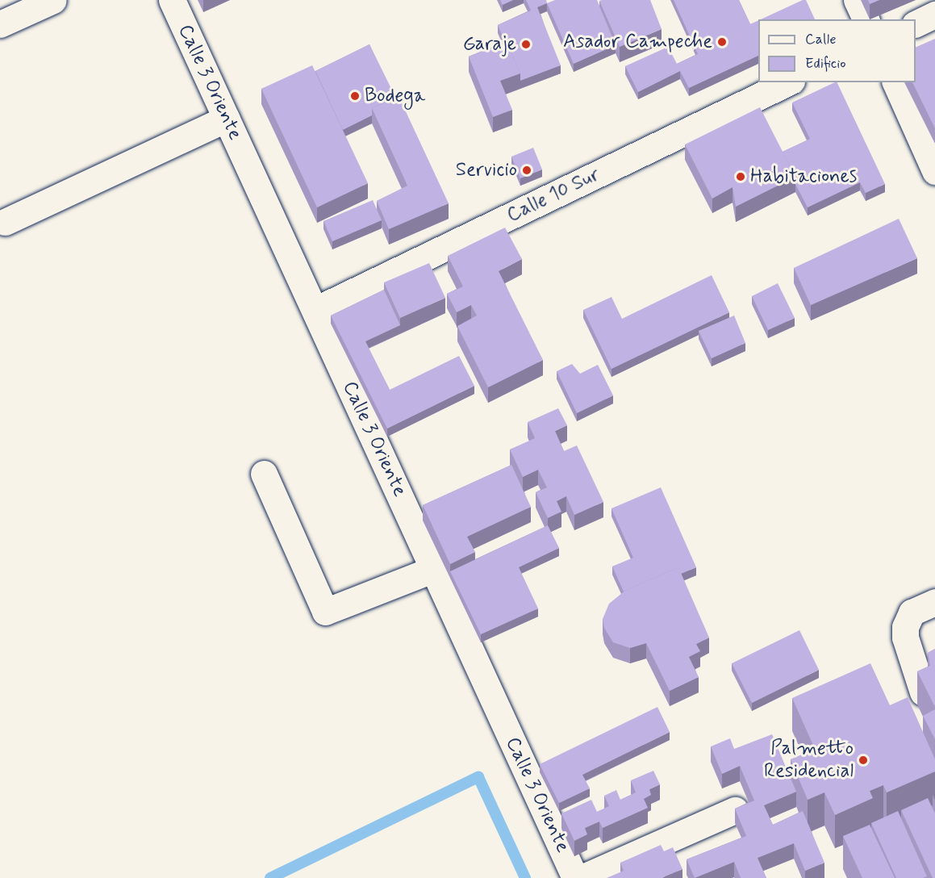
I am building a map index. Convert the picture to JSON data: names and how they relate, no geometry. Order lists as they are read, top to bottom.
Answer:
{
  "streets": {
    "street": ["Calle 3 Oriente", "Calle 10 Sur"]
  },
  "crossings": [
    ["Calle 3 Oriente", "Calle 10 Sur"]
  ],
  "places": [
    "Asador Campeche",
    "Garaje",
    "Bodega",
    "Servicio",
    "Habitaciones",
    "Palmetto Residencial"
  ],
  "legend": ["Calle", "Edificio"]
}
